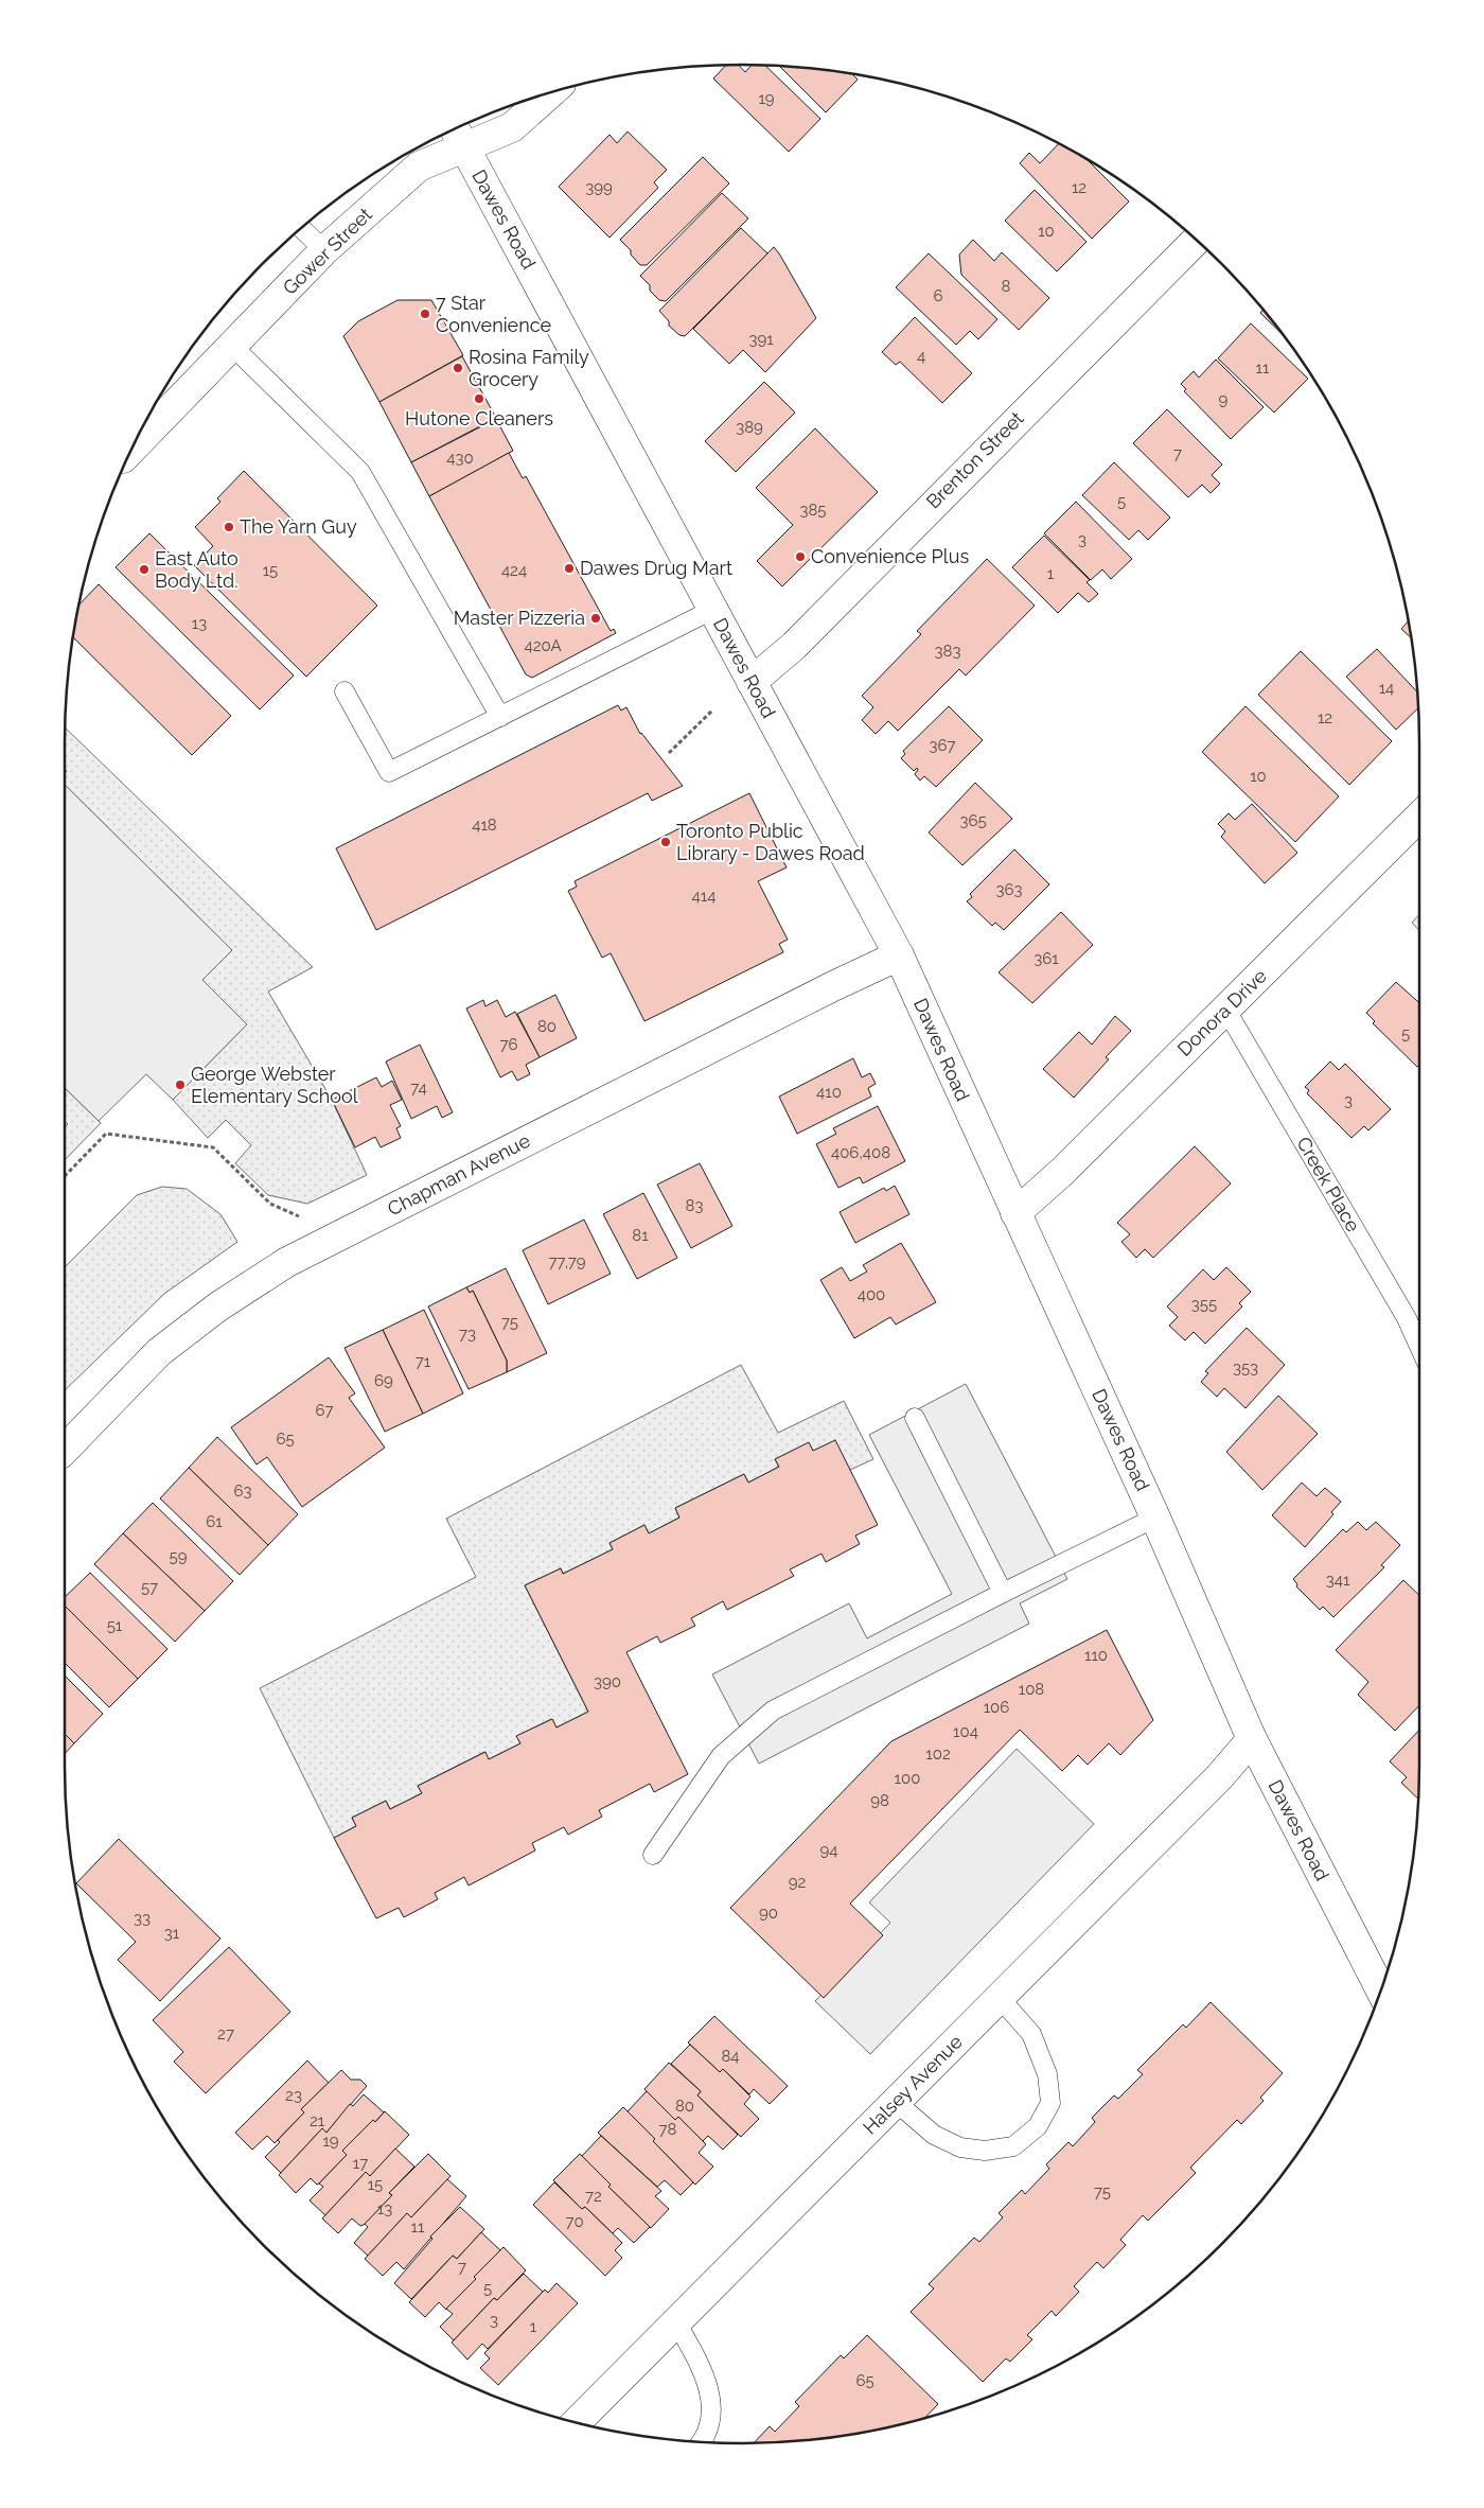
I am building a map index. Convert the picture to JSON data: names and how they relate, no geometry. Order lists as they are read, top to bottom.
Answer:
{
  "streets": {
    "street": [
      "Dawes Road",
      "Gower Street",
      "Brenton Street",
      "Donora Drive",
      "Chapman Avenue",
      "Halsey Avenue"
    ],
    "lane": ["Creek Place"]
  },
  "crossings": [
    ["Dawes Road", "Gower Street"],
    ["Dawes Road", "Brenton Street"],
    ["Dawes Road", "Donora Drive"],
    ["Dawes Road", "Chapman Avenue"],
    ["Dawes Road", "Halsey Avenue"],
    ["Donora Drive", "Creek Place"]
  ],
  "places": [
    "7 Star Convenience",
    "Rosina Family Grocery",
    "Hutone Cleaners",
    "The Yarn Guy",
    "Convenience Plus",
    "Dawes Drug Mart",
    "East Auto Body Ltd.",
    "Master Pizzeria",
    "Toronto Public Library - Dawes Road",
    "George Webster Elementary School"
  ],
  "house_numbers": [
    "19",
    "399",
    "12",
    "10",
    "8",
    "6",
    "391",
    "4",
    "11",
    "9",
    "389",
    "7",
    "430",
    "5",
    "385",
    "3",
    "15",
    "424",
    "1",
    "13",
    "420A",
    "383",
    "14",
    "12",
    "367",
    "10",
    "365",
    "418",
    "363",
    "414",
    "361",
    "80",
    "5",
    "76",
    "74",
    "410",
    "3",
    "406,408",
    "83",
    "81",
    "77,79",
    "400",
    "355",
    "75",
    "73",
    "71",
    "353",
    "69",
    "67",
    "65",
    "63",
    "61",
    "59",
    "341",
    "57",
    "51",
    "110",
    "390",
    "108",
    "106",
    "104",
    "102",
    "100",
    "98",
    "94",
    "92",
    "90",
    "33",
    "31",
    "27",
    "84",
    "23",
    "80",
    "21",
    "78",
    "19",
    "17",
    "15",
    "75",
    "72",
    "13",
    "70",
    "11",
    "7",
    "5",
    "3",
    "1",
    "65"
  ]
}
